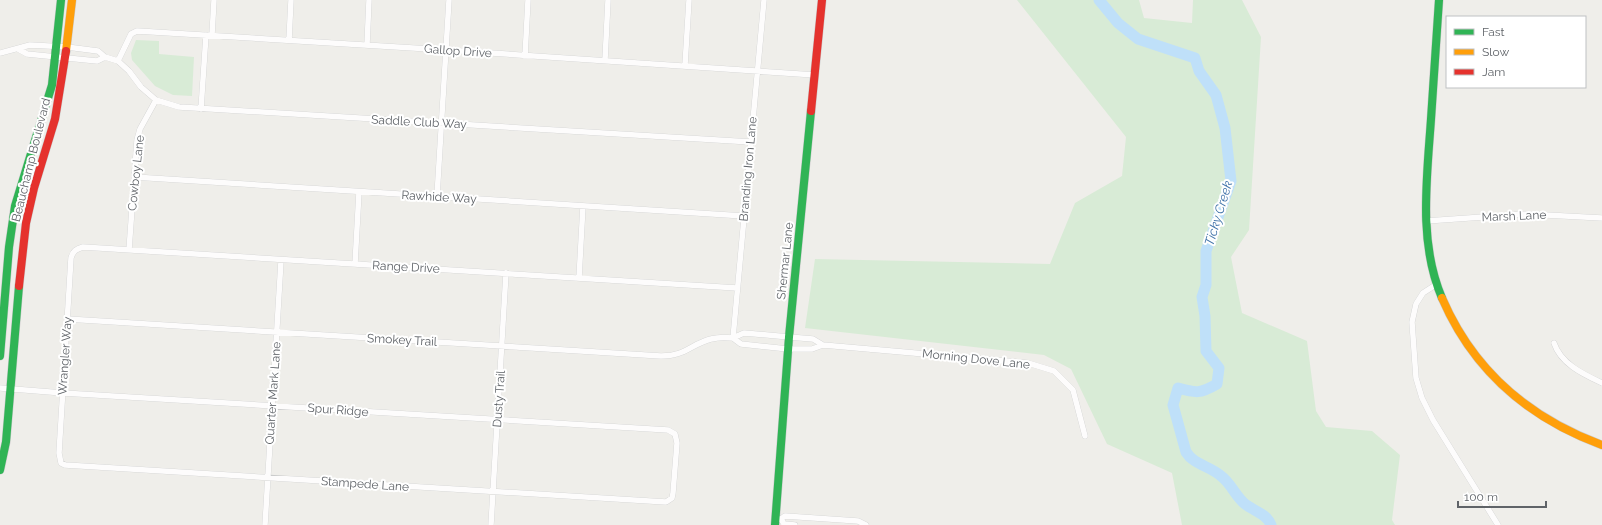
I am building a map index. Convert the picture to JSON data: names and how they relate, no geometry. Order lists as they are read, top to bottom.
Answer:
{
  "streets": {
    "street": [
      "Gallop Drive",
      "Saddle Club Way",
      "Beauchamp Boulevard",
      "Branding Iron Lane",
      "Cowboy Lane",
      "Rawhide Way",
      "Marsh Lane",
      "Shermar Lane",
      "Range Drive",
      "Smokey Trail",
      "Wrangler Way",
      "Morning Dove Lane",
      "Quarter Mark Lane",
      "Dusty Trail",
      "Spur Ridge",
      "Stampede Lane"
    ]
  },
  "crossings": [
    ["Gallop Drive", "Saddle Club Way"],
    ["Gallop Drive", "Branding Iron Lane"],
    ["Gallop Drive", "Shermar Lane"],
    ["Saddle Club Way", "Branding Iron Lane"],
    ["Saddle Club Way", "Cowboy Lane"],
    ["Beauchamp Boulevard", "Spur Ridge"],
    ["Branding Iron Lane", "Rawhide Way"],
    ["Branding Iron Lane", "Range Drive"],
    ["Branding Iron Lane", "Smokey Trail"],
    ["Cowboy Lane", "Rawhide Way"],
    ["Cowboy Lane", "Range Drive"],
    ["Shermar Lane", "Smokey Trail"],
    ["Shermar Lane", "Morning Dove Lane"],
    ["Range Drive", "Wrangler Way"],
    ["Range Drive", "Quarter Mark Lane"],
    ["Range Drive", "Dusty Trail"],
    ["Smokey Trail", "Wrangler Way"],
    ["Smokey Trail", "Morning Dove Lane"],
    ["Smokey Trail", "Quarter Mark Lane"],
    ["Smokey Trail", "Dusty Trail"],
    ["Wrangler Way", "Spur Ridge"],
    ["Wrangler Way", "Stampede Lane"],
    ["Quarter Mark Lane", "Spur Ridge"],
    ["Quarter Mark Lane", "Stampede Lane"],
    ["Dusty Trail", "Spur Ridge"],
    ["Dusty Trail", "Stampede Lane"],
    ["Spur Ridge", "Stampede Lane"]
  ],
  "water": ["Ticky Creek"],
  "legend": ["Fast", "Slow", "Jam"],
  "scale_bar": "100 m"
}
